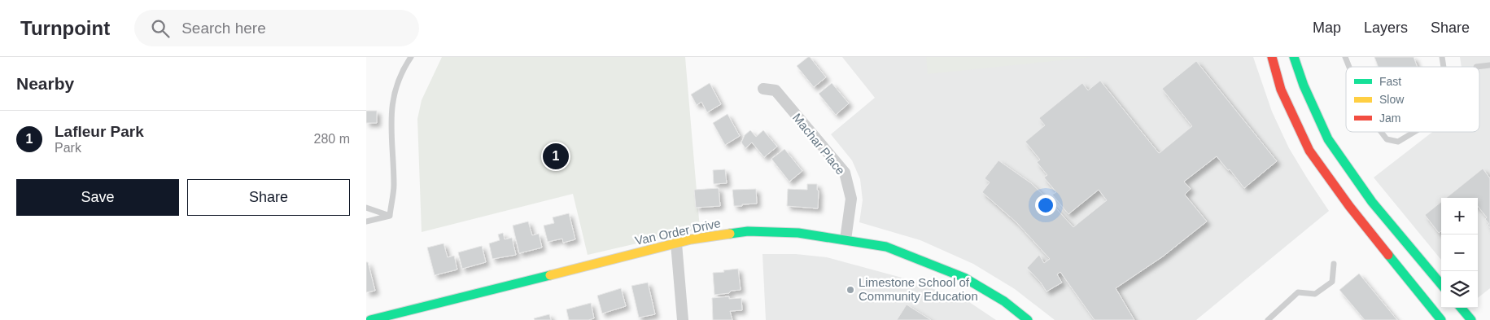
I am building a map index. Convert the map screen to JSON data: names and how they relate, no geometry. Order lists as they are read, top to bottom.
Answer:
{
  "streets": {
    "street": ["Machar Place", "Van Order Drive"]
  },
  "crossings": [
    ["Machar Place", "Van Order Drive"]
  ],
  "places": ["Limestone School of Community Education"],
  "legend": ["Fast", "Slow", "Jam"],
  "page": {
    "header": "Turnpoint",
    "search": "Search here",
    "nav": ["Map", "Layers", "Share"],
    "heading": "Nearby",
    "list": [
      {
        "mark": "1",
        "name": "Lafleur Park",
        "note": "Park",
        "value": "280 m"
      }
    ],
    "pins": "1",
    "buttons": ["Save", "Share"],
    "map_buttons": ["+", "−"]
  }
}
